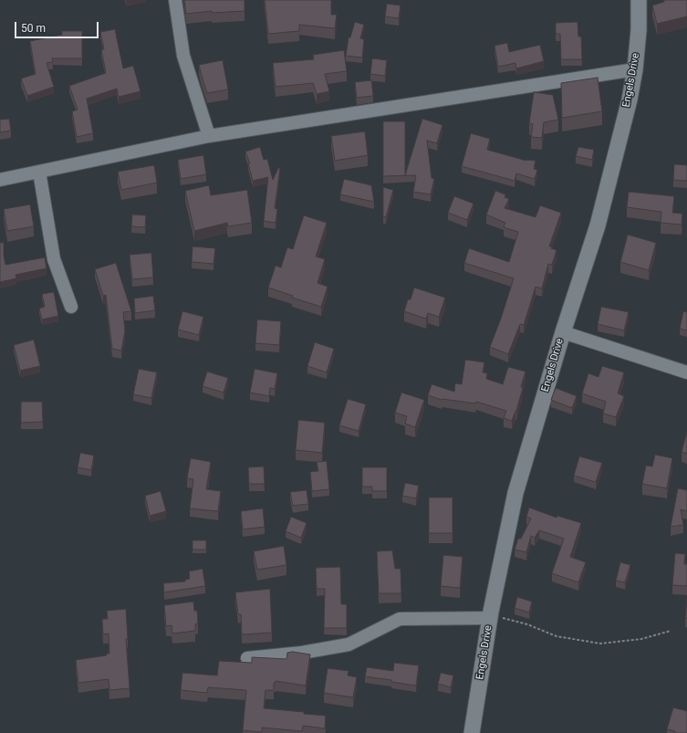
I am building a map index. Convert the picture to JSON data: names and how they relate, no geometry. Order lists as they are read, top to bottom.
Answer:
{
  "streets": {
    "street": ["Engels Drive"]
  },
  "scale_bar": "50 m"
}
